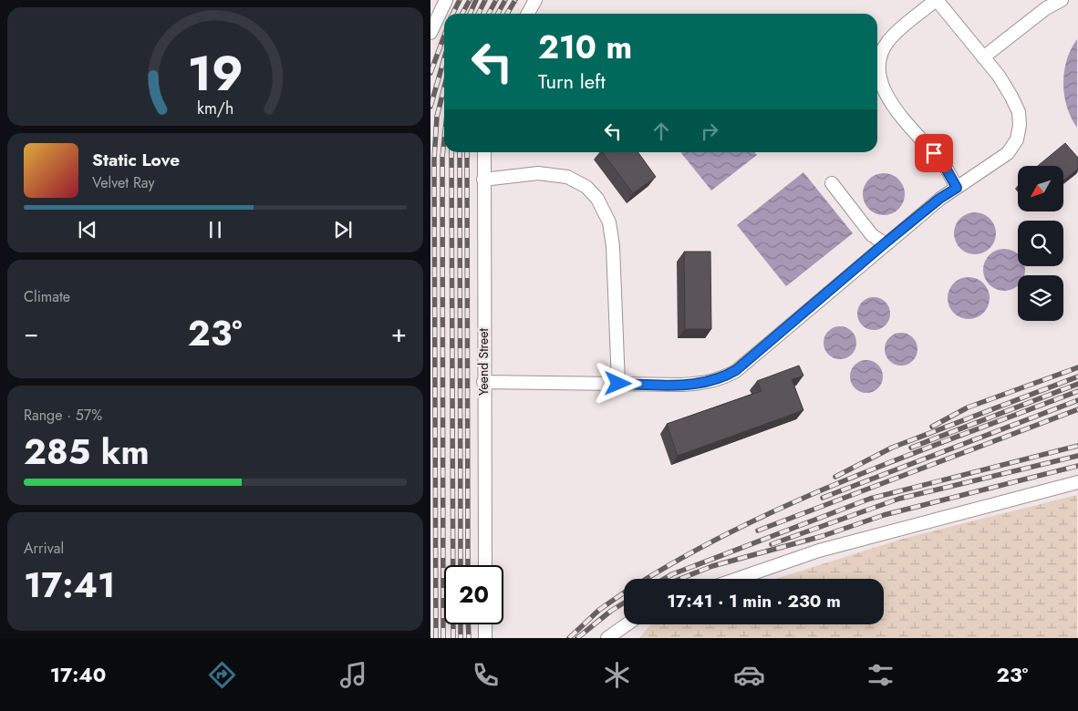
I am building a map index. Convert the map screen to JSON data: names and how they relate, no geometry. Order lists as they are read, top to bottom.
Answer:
{
  "streets": {
    "street": ["Yeend Street"]
  },
  "north": "bottom left",
  "page": {
    "turn": ["210 m", "Turn left"],
    "song": ["Static Love", "Velvet Ray"],
    "tile": [
      "Climate",
      ["Range · 57%", "285 km"],
      ["Arrival", "17:41"]
    ],
    "heat": ["−", "23°", "+"],
    "limit": "20",
    "trip": "17:41 · 1 min · 230 m",
    "tabs": ["17:40", "23°"],
    "gauge": ["19", "km/h"]
  }
}
